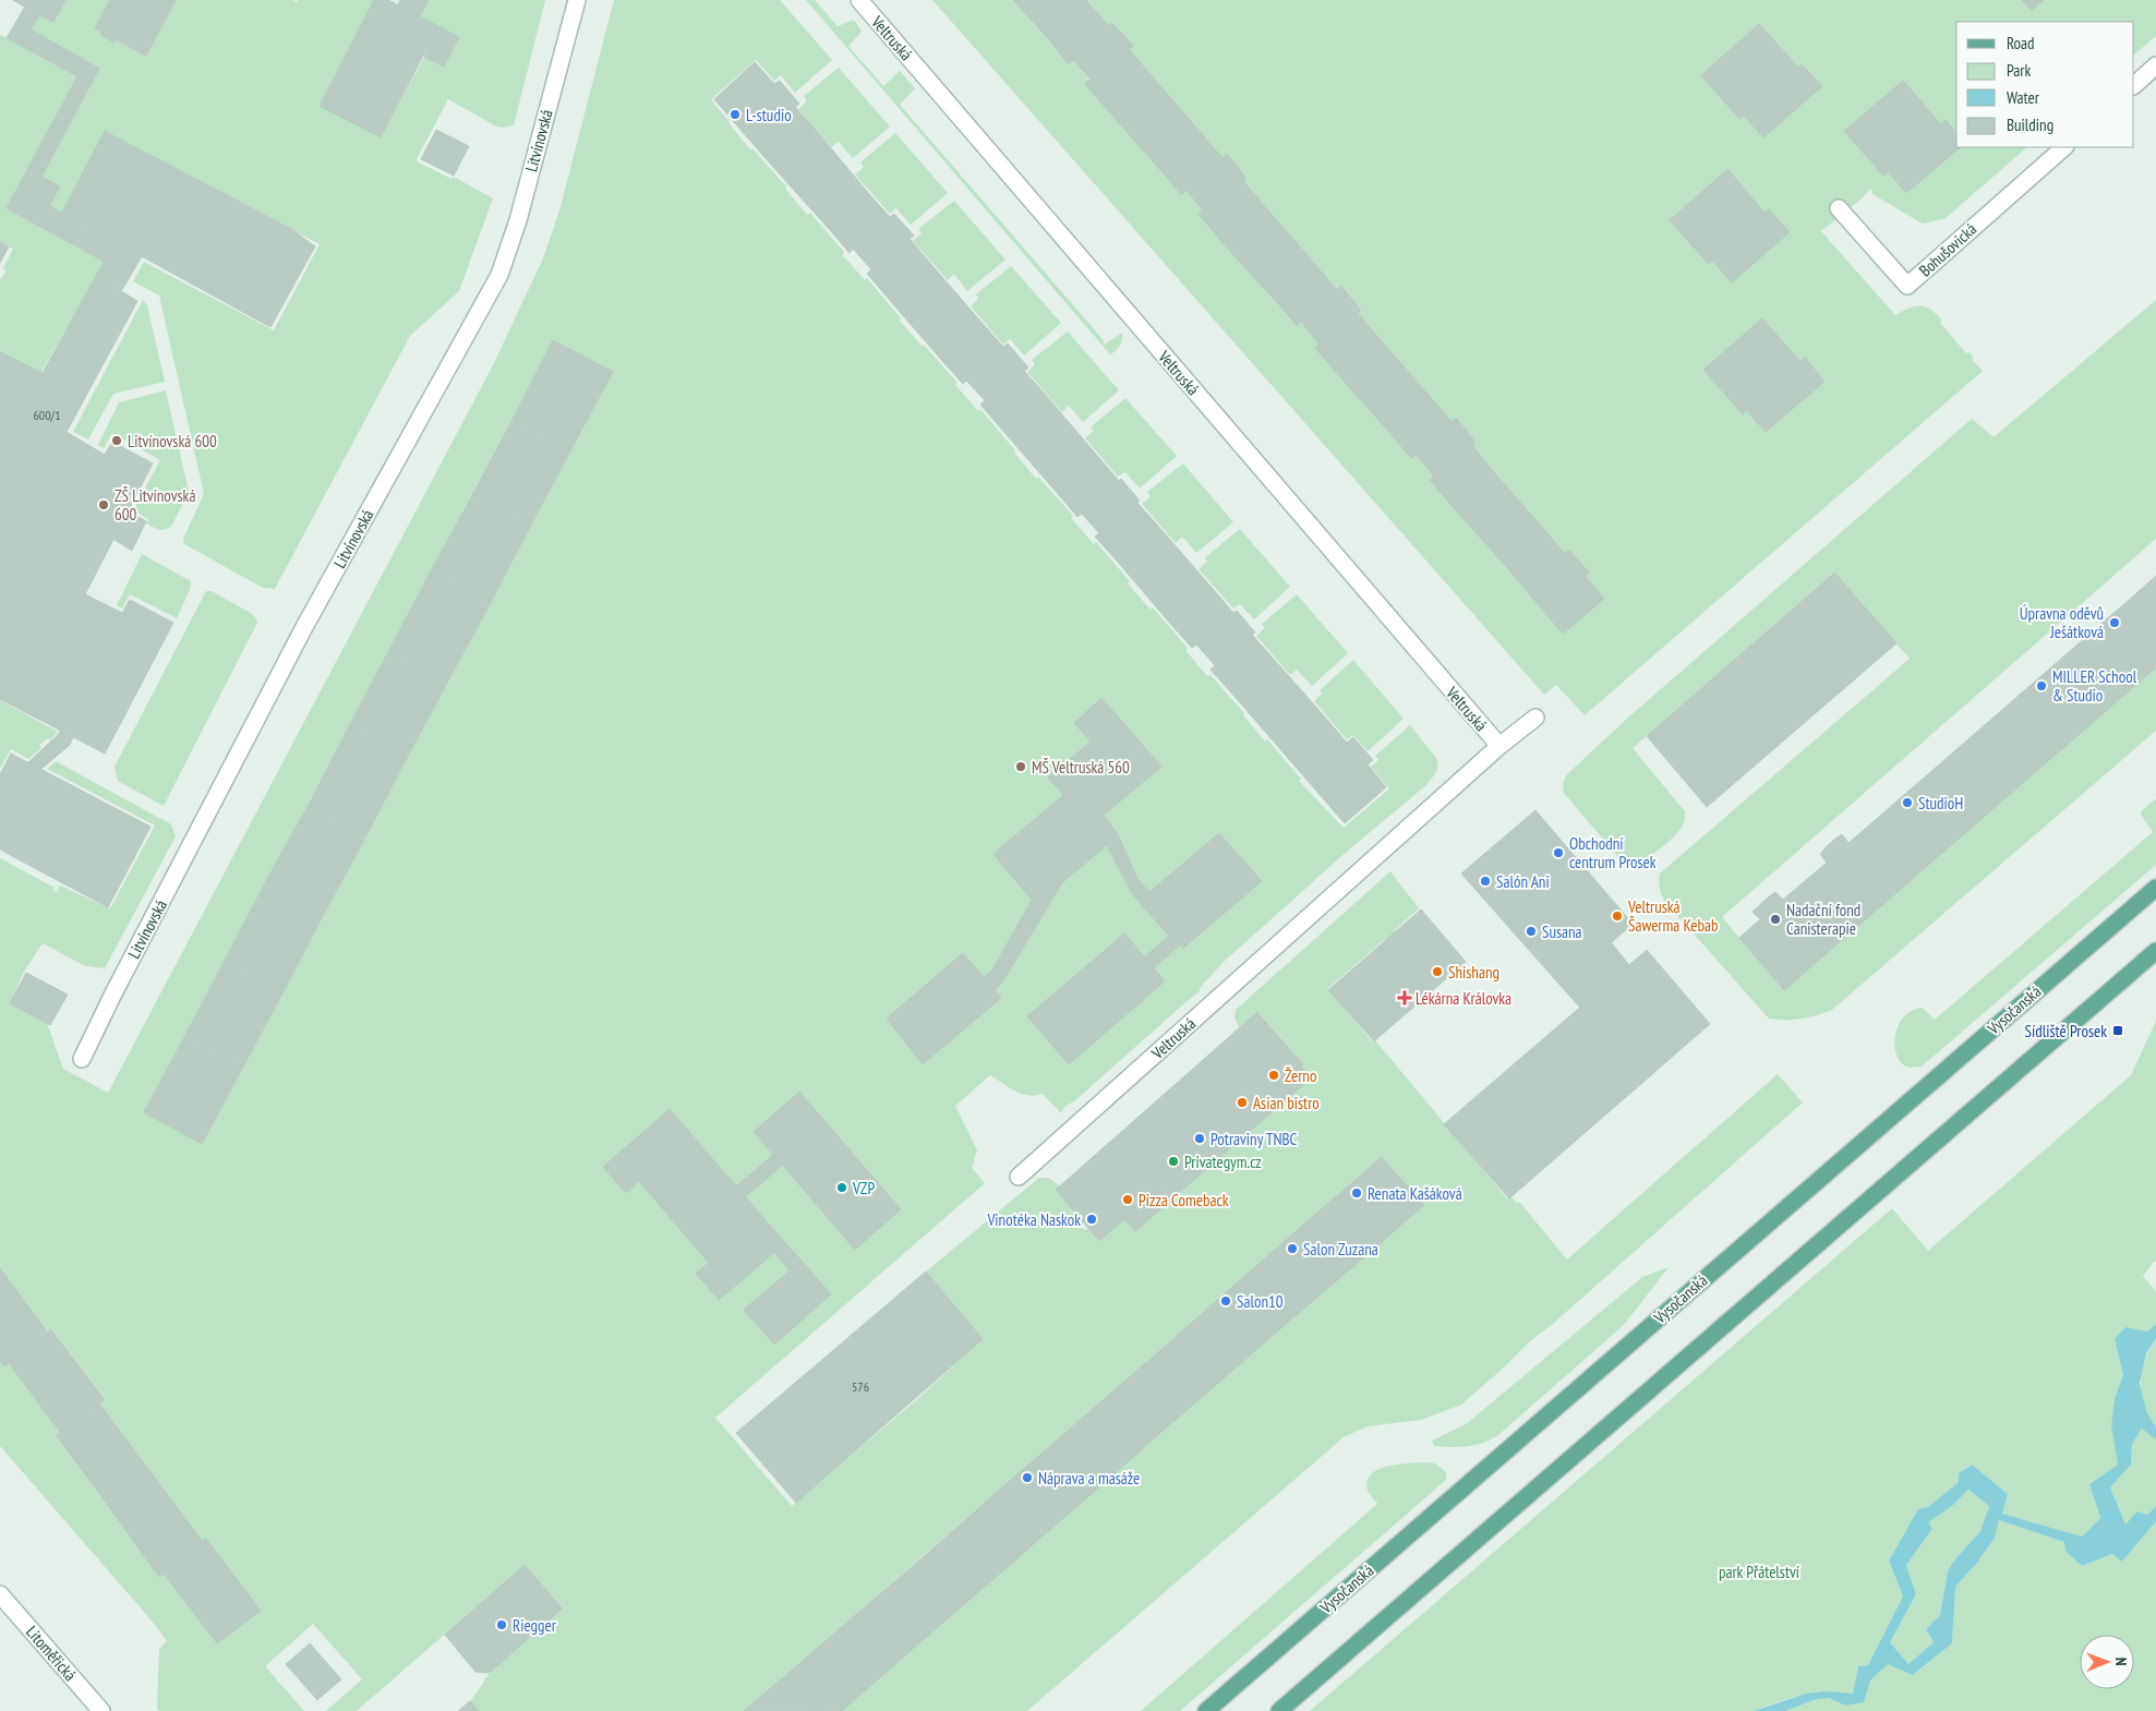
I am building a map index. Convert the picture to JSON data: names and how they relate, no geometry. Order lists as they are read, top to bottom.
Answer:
{
  "streets": {
    "main road": ["Vysočanská"],
    "street": [
      "Veltruská",
      "Litvínovská",
      "Bohušovická",
      "Litoměřická"
    ]
  },
  "parks": ["park Přátelství"],
  "places": {
    "other": [
      "L-studio",
      "Litvínovská 600",
      "ZŠ Litvínovská 600",
      "Úpravna oděvů Ješátková",
      "MILLER School & Studio",
      "MŠ Veltruská 560",
      "StudioH",
      "Obchodní centrum Prosek",
      "Salón Ani",
      "Veltruská Šawerma Kebab",
      "Nadační fond Canisterapie",
      "Susana",
      "Shishang",
      "Žerno",
      "Asian bistro",
      "Potraviny TNBC",
      "Privategym.cz",
      "VZP",
      "Renata Kašáková",
      "Pizza Comeback",
      "Vinotéka Naskok",
      "Salon Zuzana",
      "Salon10",
      "Náprava a masáže",
      "Riegger"
    ],
    "health": ["Lékárna Královka"],
    "transit": ["Sídliště Prosek"]
  },
  "house_numbers": ["600/1", "576"],
  "legend": [
    "Road",
    "Park",
    "Water",
    "Building"
  ],
  "north": "right"
}
